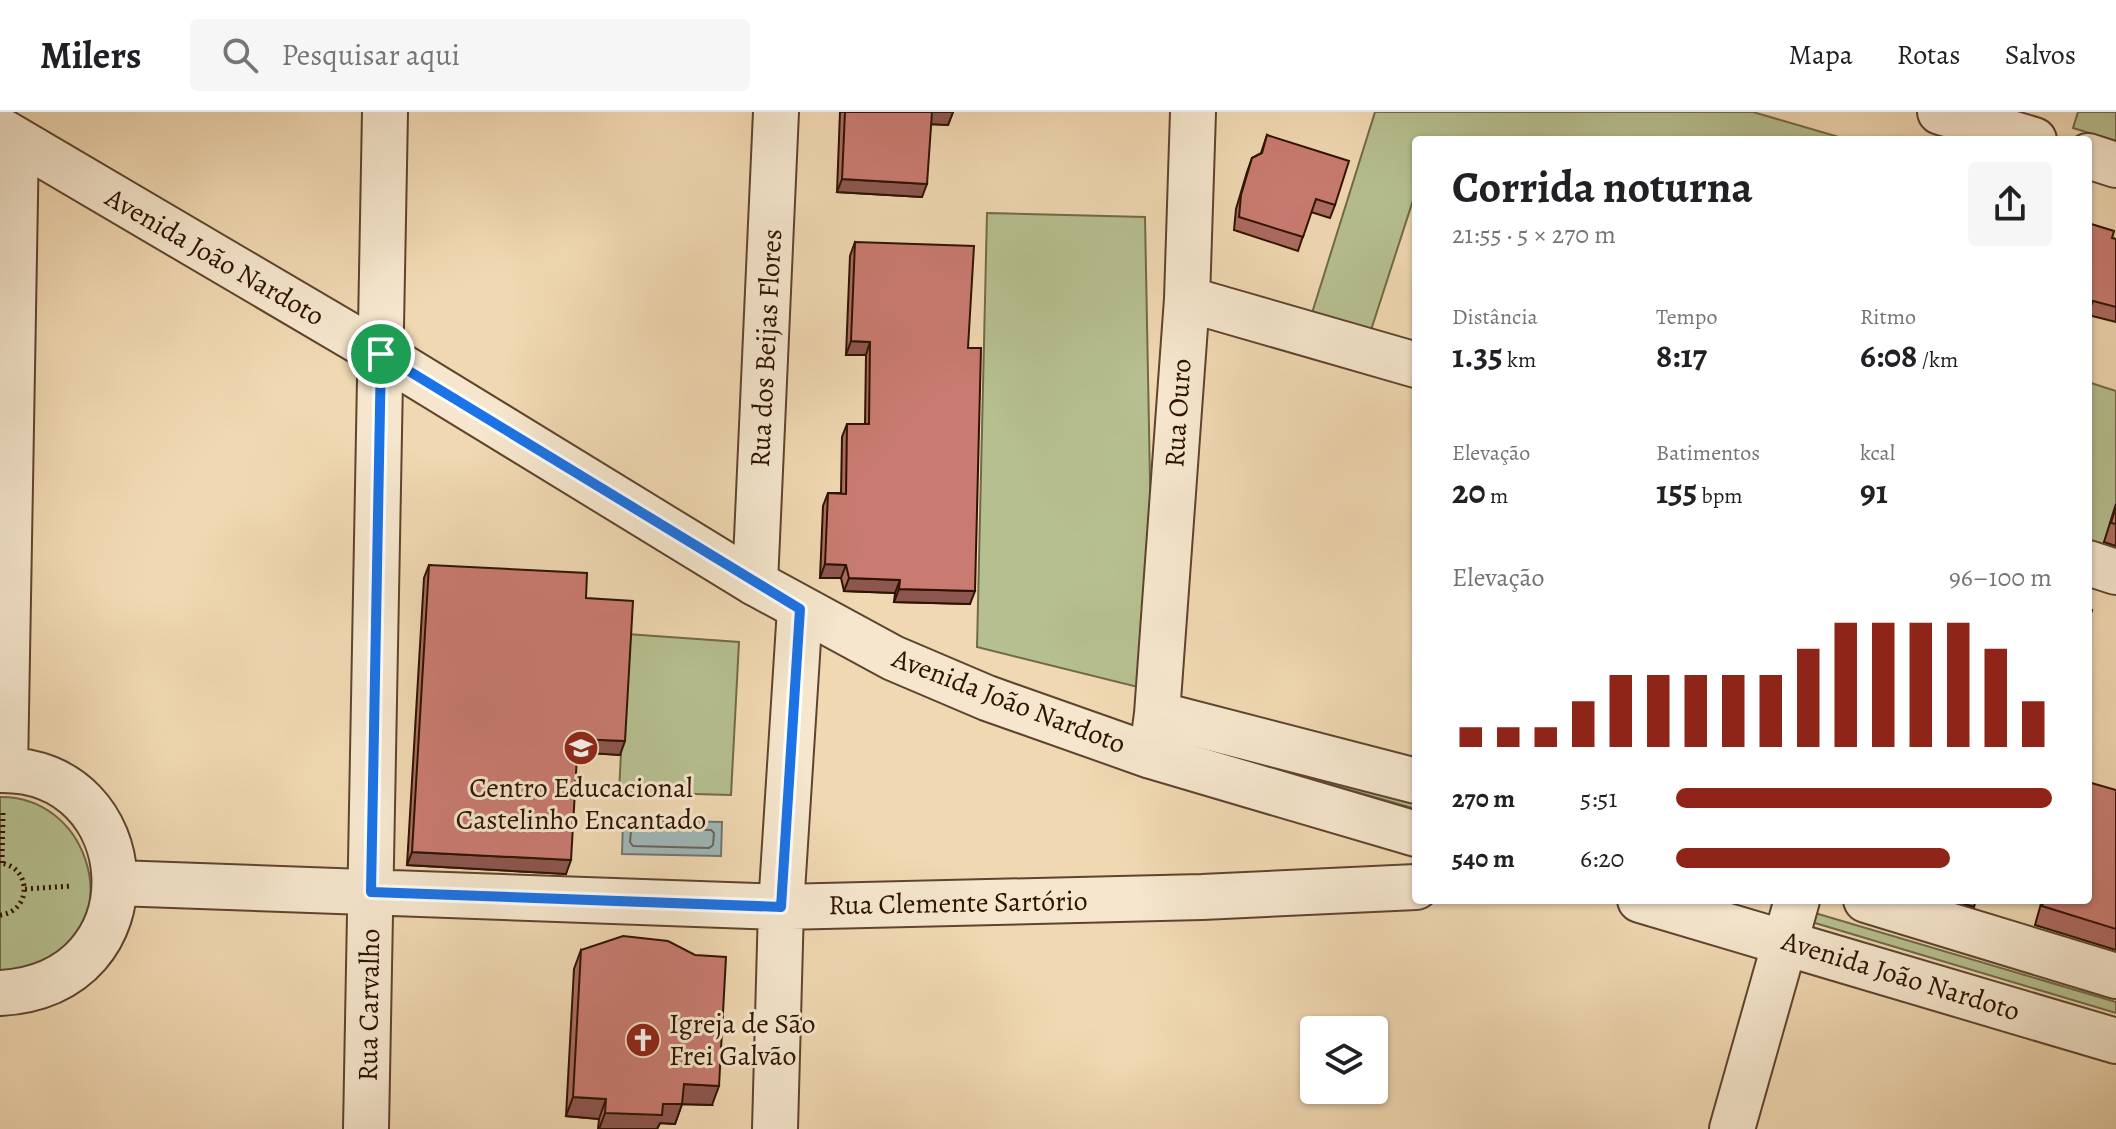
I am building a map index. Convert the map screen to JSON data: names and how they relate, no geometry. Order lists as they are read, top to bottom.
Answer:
{
  "streets": {
    "street": [
      "Avenida João Nardoto",
      "Rua dos Beijas Flores",
      "Rua Ouro",
      "Rua Clemente Sartório",
      "Rua Carvalho"
    ]
  },
  "crossings": [
    ["Avenida João Nardoto", "Rua dos Beijas Flores"],
    ["Avenida João Nardoto", "Rua Ouro"],
    ["Avenida João Nardoto", "Rua Carvalho"],
    ["Rua Clemente Sartório", "Rua Carvalho"]
  ],
  "places": {
    "school or university": ["Centro Educacional Castelinho Encantado"],
    "church": ["Igreja de São Frei Galvão"]
  },
  "page": {
    "header": "Milers",
    "search": "Pesquisar aqui",
    "nav": ["Mapa", "Rotas", "Salvos"],
    "heading": ["Corrida noturna", "21:55 · 5 × 270 m"],
    "stats": [
      ["Distância", "1.35 km"],
      ["Tempo", "8:17"],
      ["Ritmo", "6:08 /km"],
      ["Elevação", "20 m"],
      ["Batimentos", "155 bpm"],
      ["kcal", "91"]
    ],
    "chart": ["Elevação", "96–100 m"],
    "list": [
      {
        "name": "270 m",
        "note": "5:51"
      },
      {
        "name": "540 m",
        "note": "6:20"
      }
    ]
  }
}
